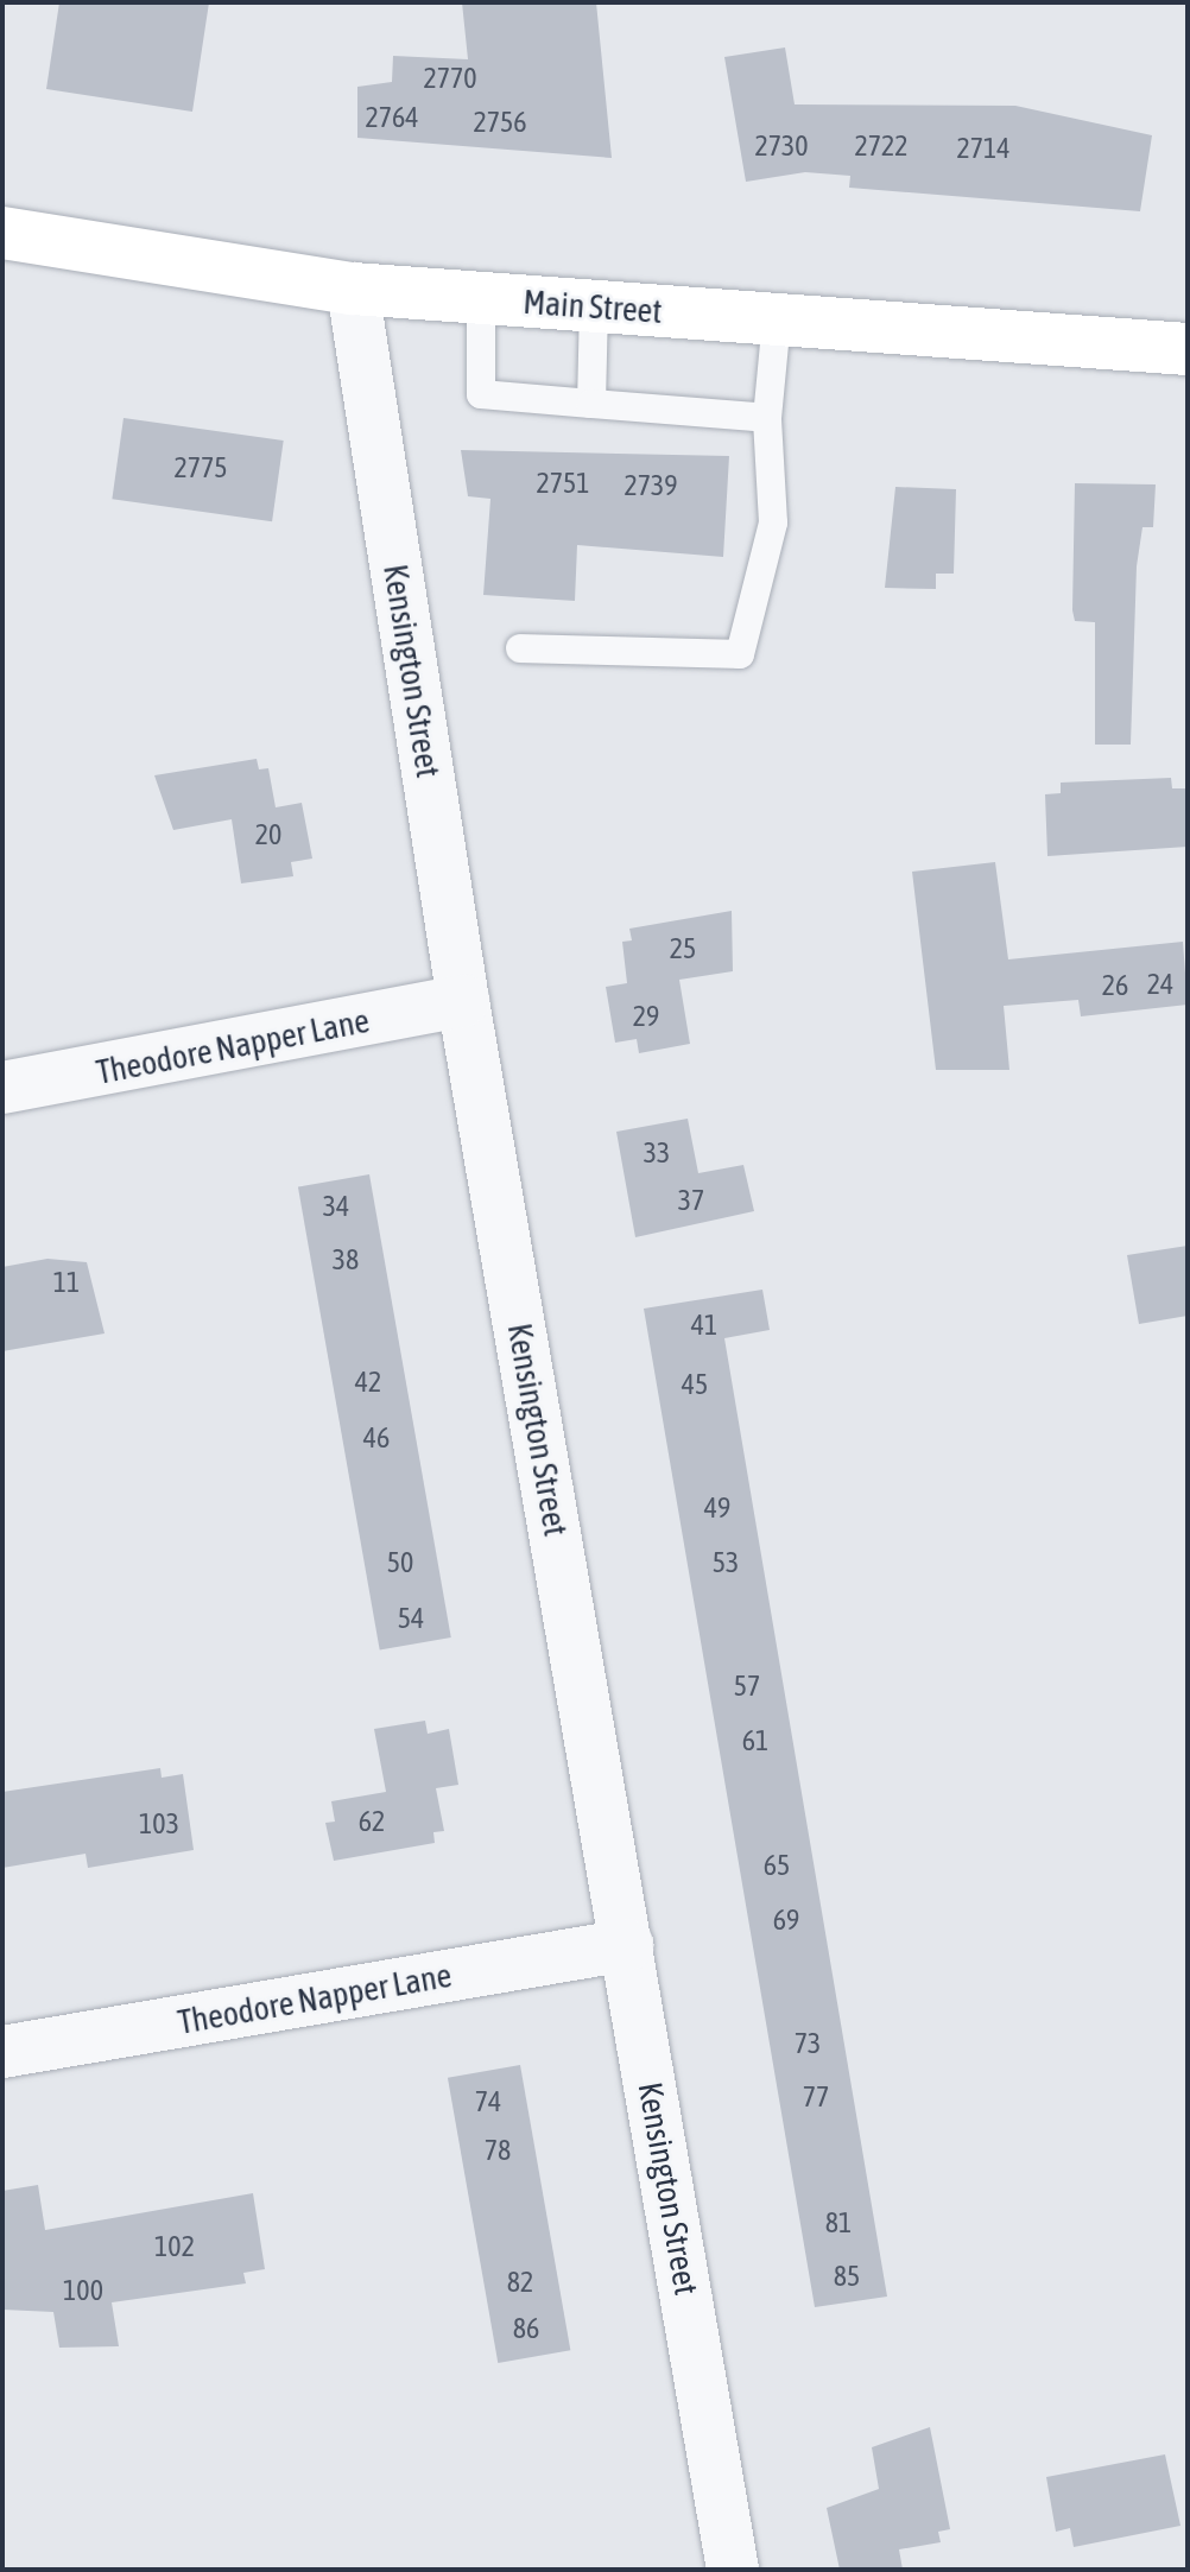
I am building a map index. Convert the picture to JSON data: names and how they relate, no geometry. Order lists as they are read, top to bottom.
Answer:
{
  "streets": {
    "main road": ["Main Street"],
    "street": ["Kensington Street", "Theodore Napper Lane"]
  },
  "crossings": [
    ["Main Street", "Kensington Street"],
    ["Kensington Street", "Theodore Napper Lane"]
  ],
  "house_numbers": [
    "2770",
    "2764",
    "2756",
    "2730",
    "2722",
    "2714",
    "2775",
    "2751",
    "2739",
    "20",
    "25",
    "24",
    "26",
    "29",
    "33",
    "37",
    "34",
    "38",
    "11",
    "41",
    "42",
    "45",
    "46",
    "49",
    "50",
    "53",
    "54",
    "57",
    "61",
    "62",
    "103",
    "65",
    "69",
    "73",
    "77",
    "74",
    "78",
    "81",
    "102",
    "85",
    "82",
    "100",
    "86"
  ]
}
